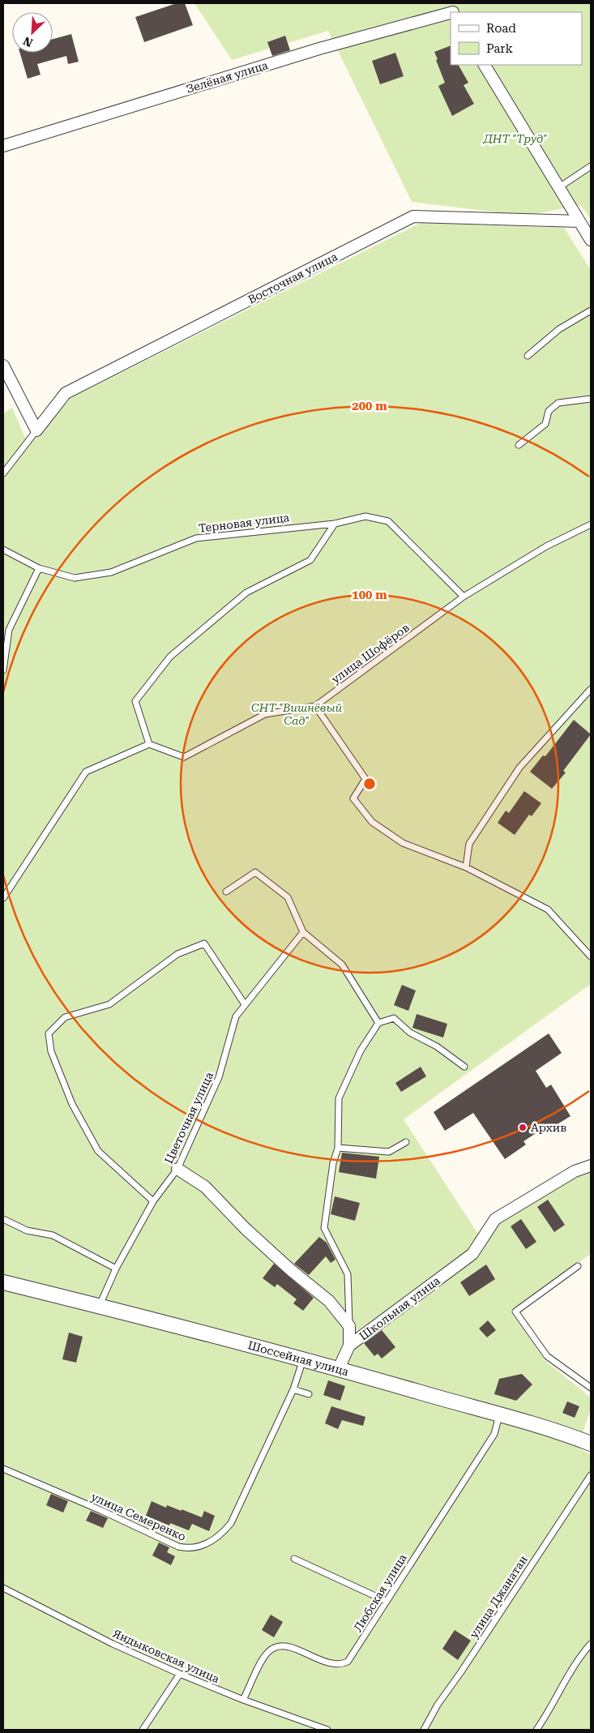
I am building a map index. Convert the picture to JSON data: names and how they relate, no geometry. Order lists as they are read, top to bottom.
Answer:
{
  "streets": {
    "street": [
      "Зелёная улица",
      "Восточная улица",
      "Школьная улица",
      "Шоссейная улица"
    ],
    "lane": [
      "Терновая улица",
      "улица Шофёров",
      "Цветочная улица",
      "улица Семеренко",
      "Любская улица",
      "улица Джанатан",
      "Яндыковская улица"
    ]
  },
  "crossings": [
    ["Терновая улица", "улица Шофёров"],
    ["Цветочная улица", "Школьная улица"],
    ["Цветочная улица", "Шоссейная улица"],
    ["Шоссейная улица", "улица Семеренко"],
    ["Шоссейная улица", "Любская улица"],
    ["Любская улица", "Яндыковская улица"]
  ],
  "parks": ["ДНТ \"Труд\"", "СНТ \"Вишнёвый Сад\""],
  "places": ["Архив"],
  "legend": ["Road", "Park"],
  "north": "bottom left",
  "rings": ["200 m", "100 m"]
}
